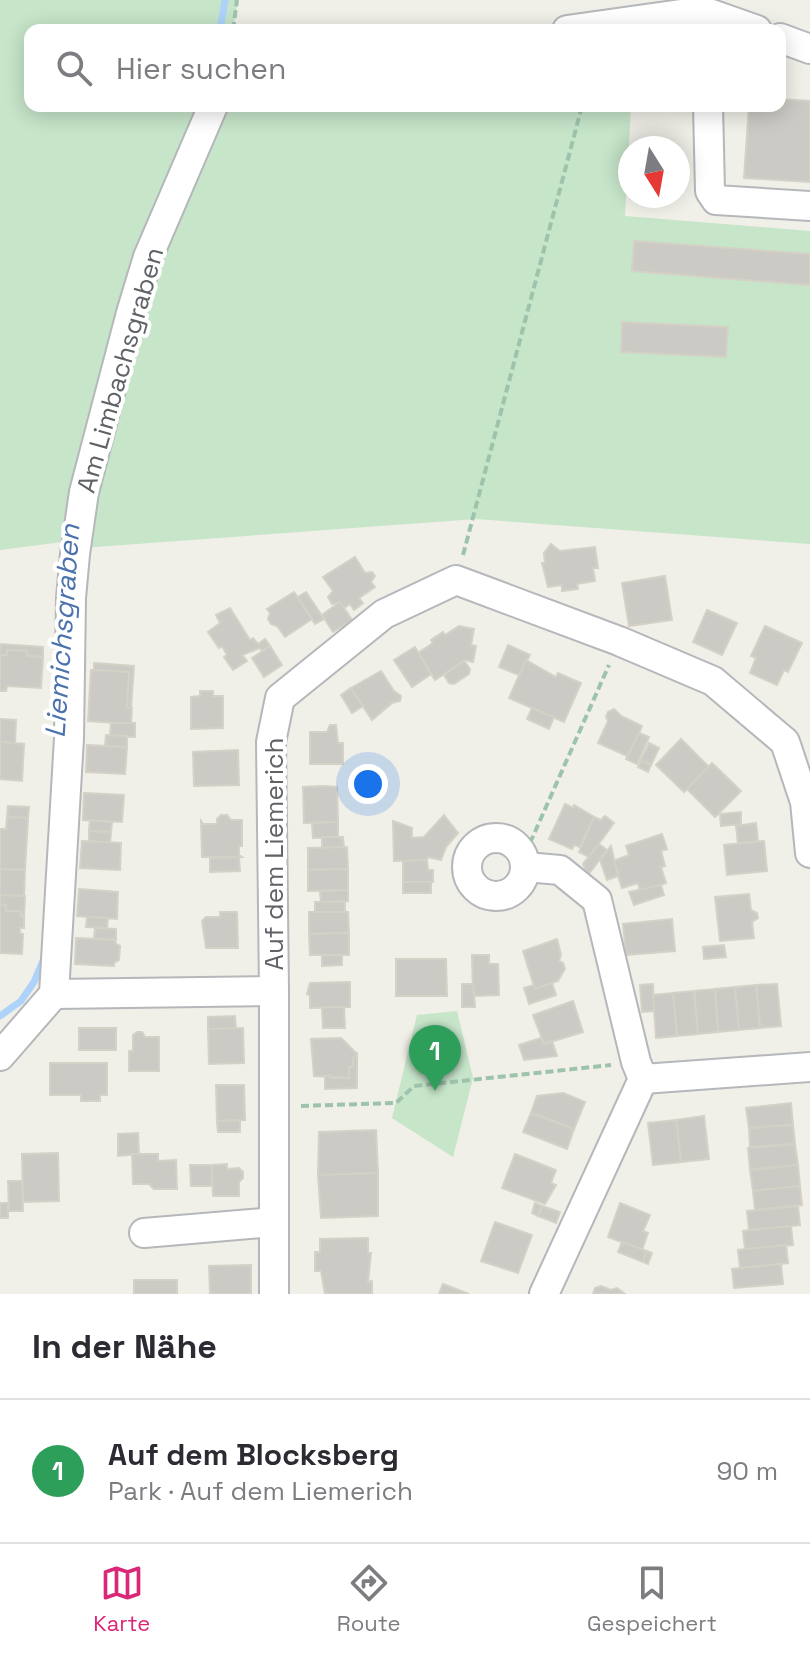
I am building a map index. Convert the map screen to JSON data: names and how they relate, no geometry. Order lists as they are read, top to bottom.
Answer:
{
  "streets": {
    "street": ["Am Limbachsgraben", "Auf dem Liemerich"]
  },
  "crossings": [
    ["Am Limbachsgraben", "Auf dem Liemerich"]
  ],
  "water": ["Liemichsgraben"],
  "north": "bottom",
  "page": {
    "search": "Hier suchen",
    "pins": "1",
    "heading": "In der Nähe",
    "list": [
      {
        "mark": "1",
        "name": "Auf dem Blocksberg",
        "note": "Park · Auf dem Liemerich",
        "value": "90 m"
      }
    ],
    "nav": ["Karte", "Route", "Gespeichert"]
  }
}
